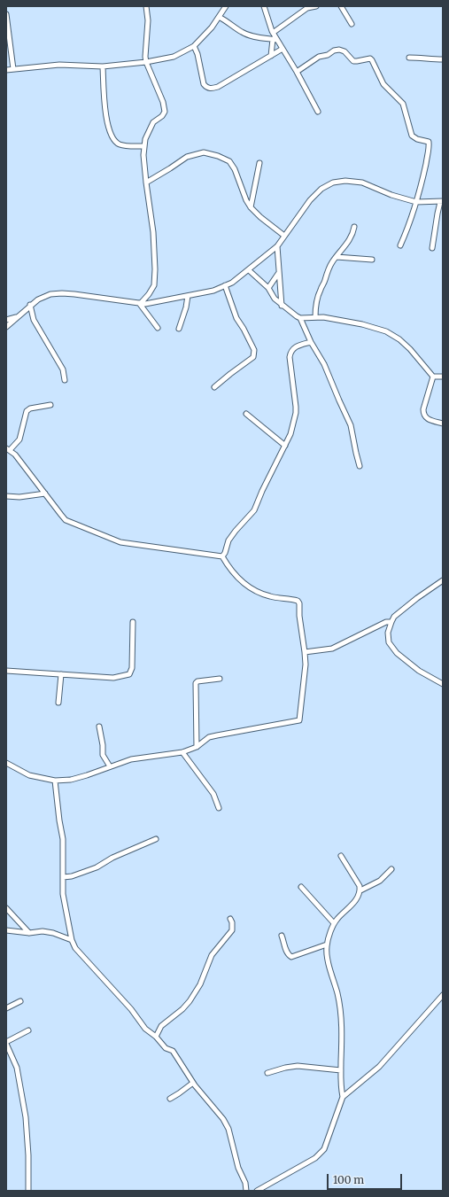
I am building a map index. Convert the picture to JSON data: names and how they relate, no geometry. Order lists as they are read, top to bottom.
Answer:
{
  "scale_bar": "100 m"
}
